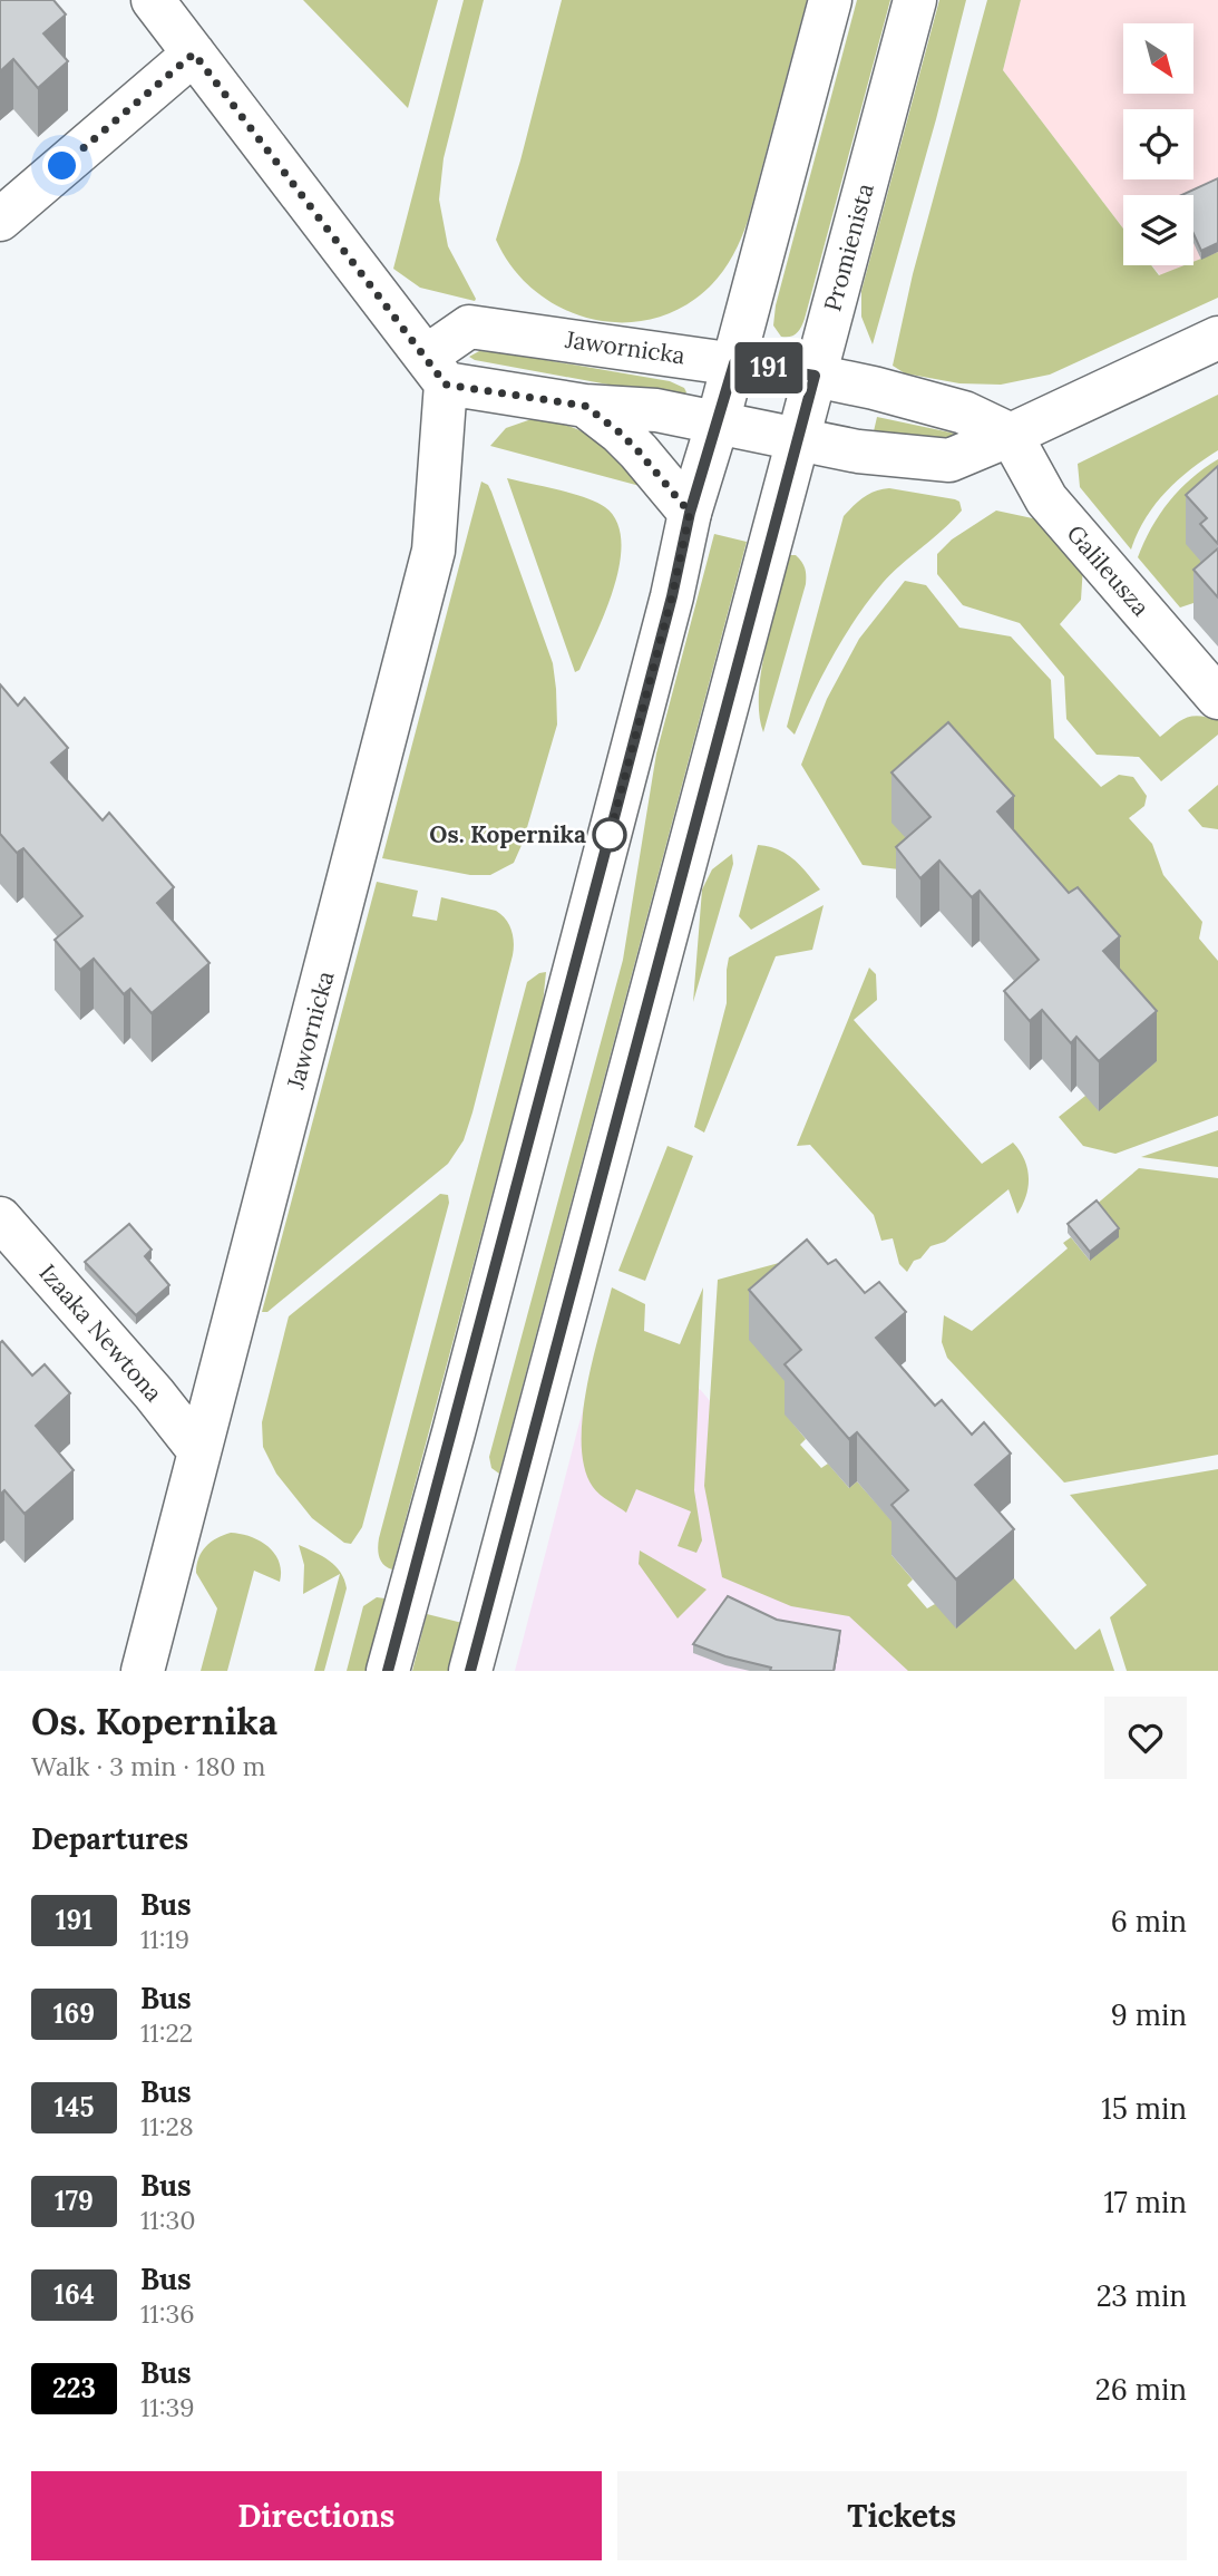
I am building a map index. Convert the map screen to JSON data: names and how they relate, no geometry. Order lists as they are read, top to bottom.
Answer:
{
  "streets": {
    "street": [
      "Promienista",
      "Jawornicka",
      "Galileusza",
      "Izaaka Newtona"
    ]
  },
  "crossings": [
    ["Promienista", "Jawornicka"],
    ["Jawornicka", "Galileusza"],
    ["Jawornicka", "Izaaka Newtona"]
  ],
  "places": ["Os. Kopernika"],
  "lines": ["bus line 191"],
  "north": "bottom right",
  "page": {
    "on_map": "191",
    "heading": [
      ["Os. Kopernika", "Walk · 3 min · 180 m"],
      "Departures"
    ],
    "list": [
      {
        "mark": "191",
        "name": "Bus",
        "note": "11:19",
        "value": "6 min"
      },
      {
        "mark": "169",
        "name": "Bus",
        "note": "11:22",
        "value": "9 min"
      },
      {
        "mark": "145",
        "name": "Bus",
        "note": "11:28",
        "value": "15 min"
      },
      {
        "mark": "179",
        "name": "Bus",
        "note": "11:30",
        "value": "17 min"
      },
      {
        "mark": "164",
        "name": "Bus",
        "note": "11:36",
        "value": "23 min"
      },
      {
        "mark": "223",
        "name": "Bus",
        "note": "11:39",
        "value": "26 min"
      }
    ],
    "buttons": ["Directions", "Tickets"]
  }
}
